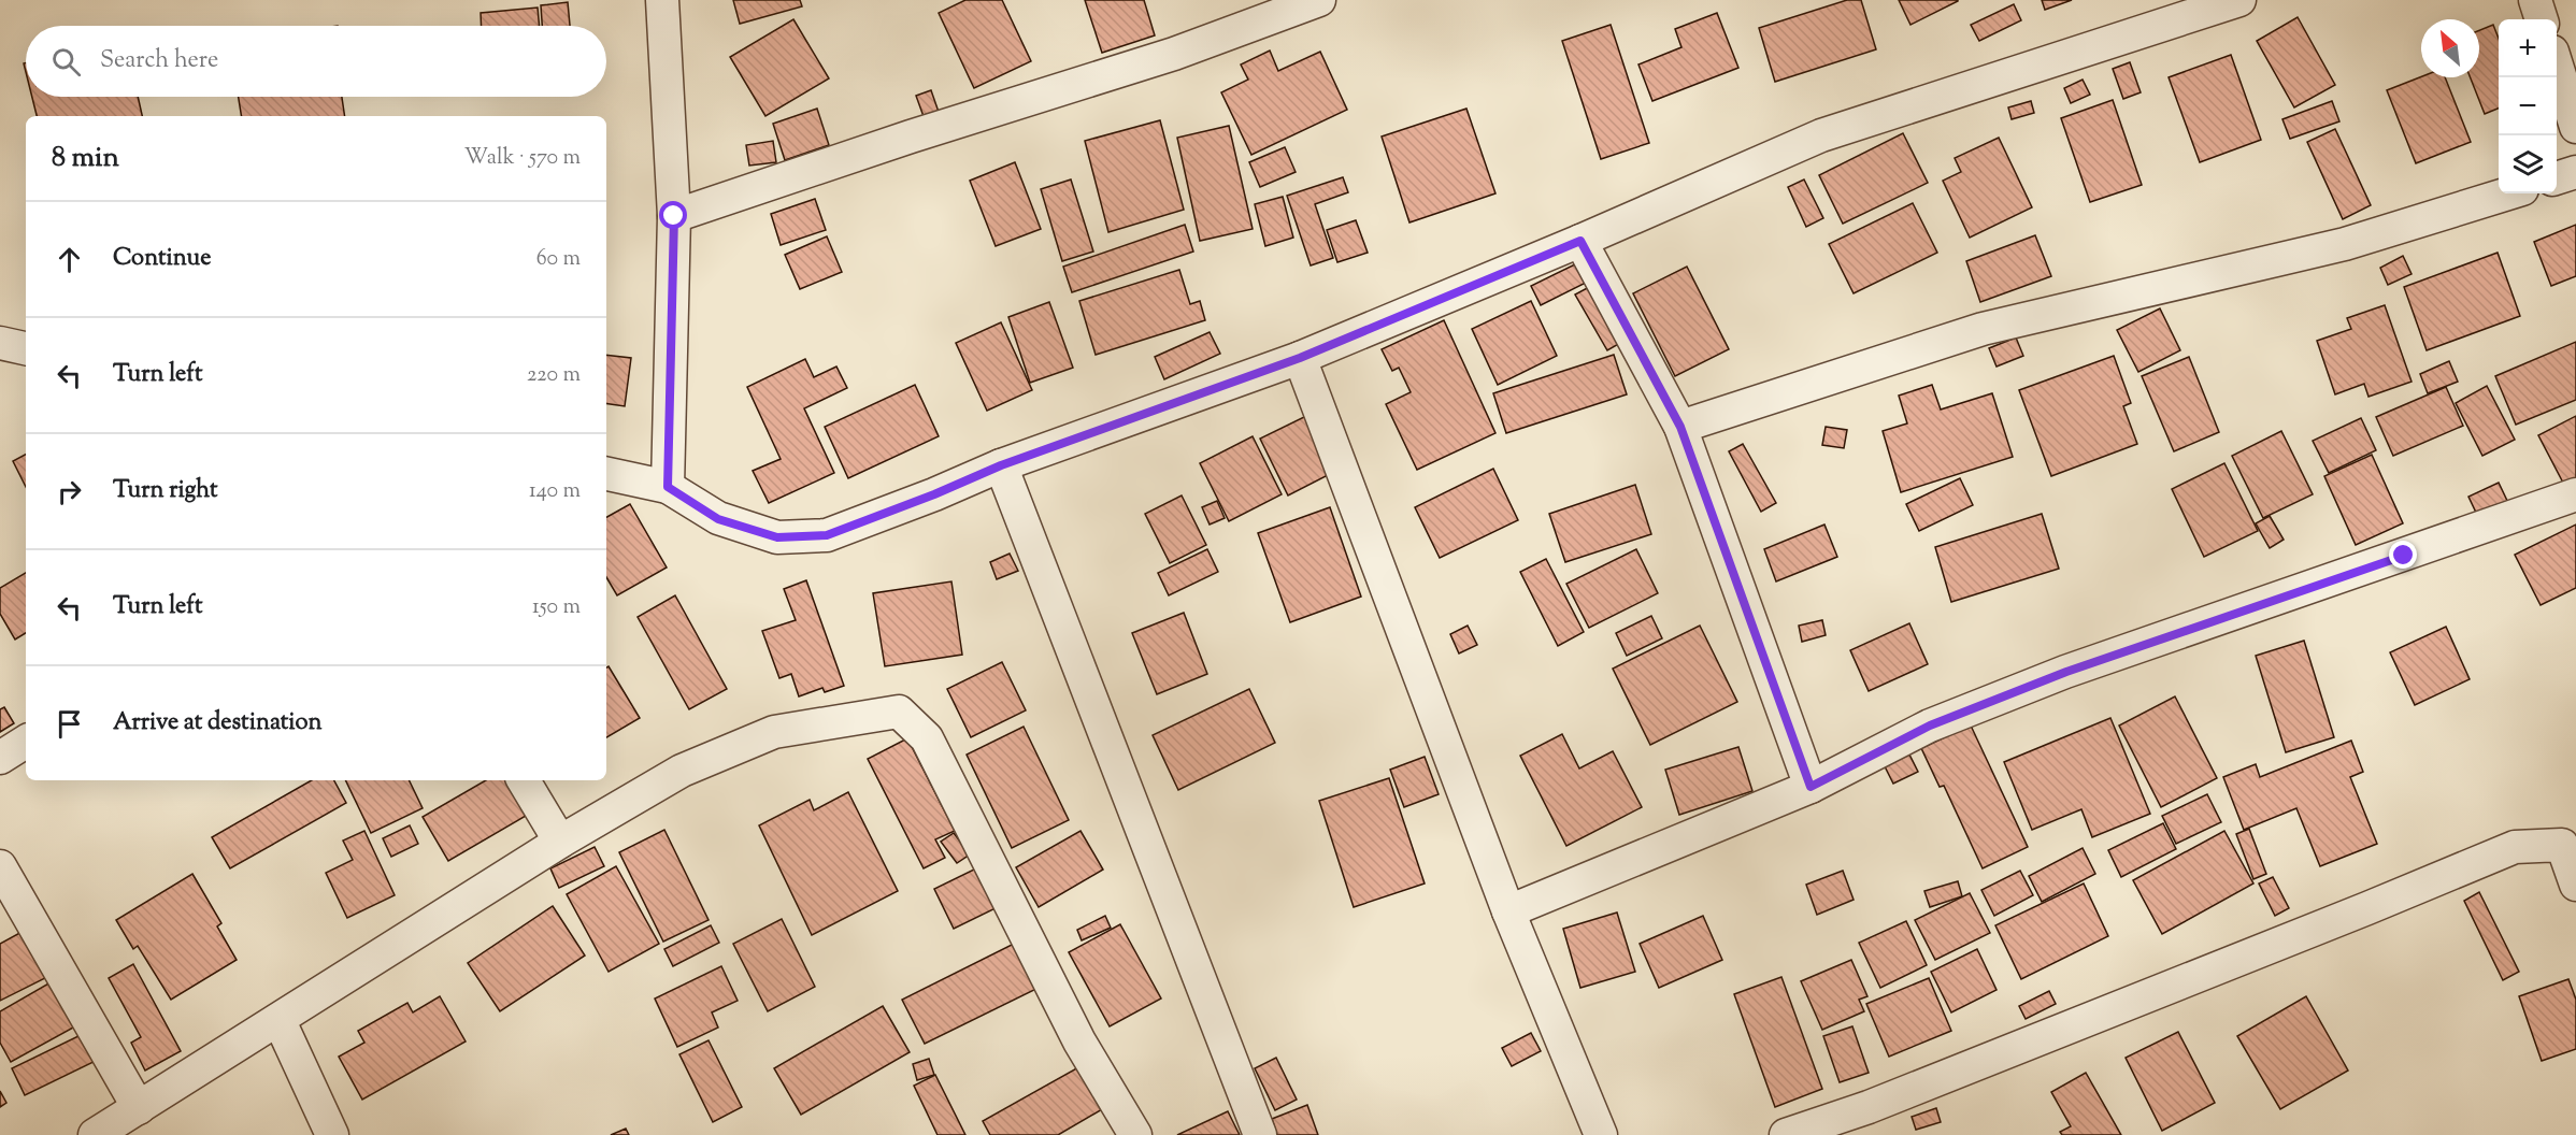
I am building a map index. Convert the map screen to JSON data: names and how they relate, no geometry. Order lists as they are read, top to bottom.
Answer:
{
  "north": "top left",
  "page": {
    "map_buttons": ["+", "−"],
    "search": "Search here",
    "heading": ["8 min", "Walk · 570 m"],
    "list": [
      ["Continue", "60 m"],
      ["Turn left", "220 m"],
      ["Turn right", "140 m"],
      ["Turn left", "150 m"],
      "Arrive at destination"
    ]
  }
}
